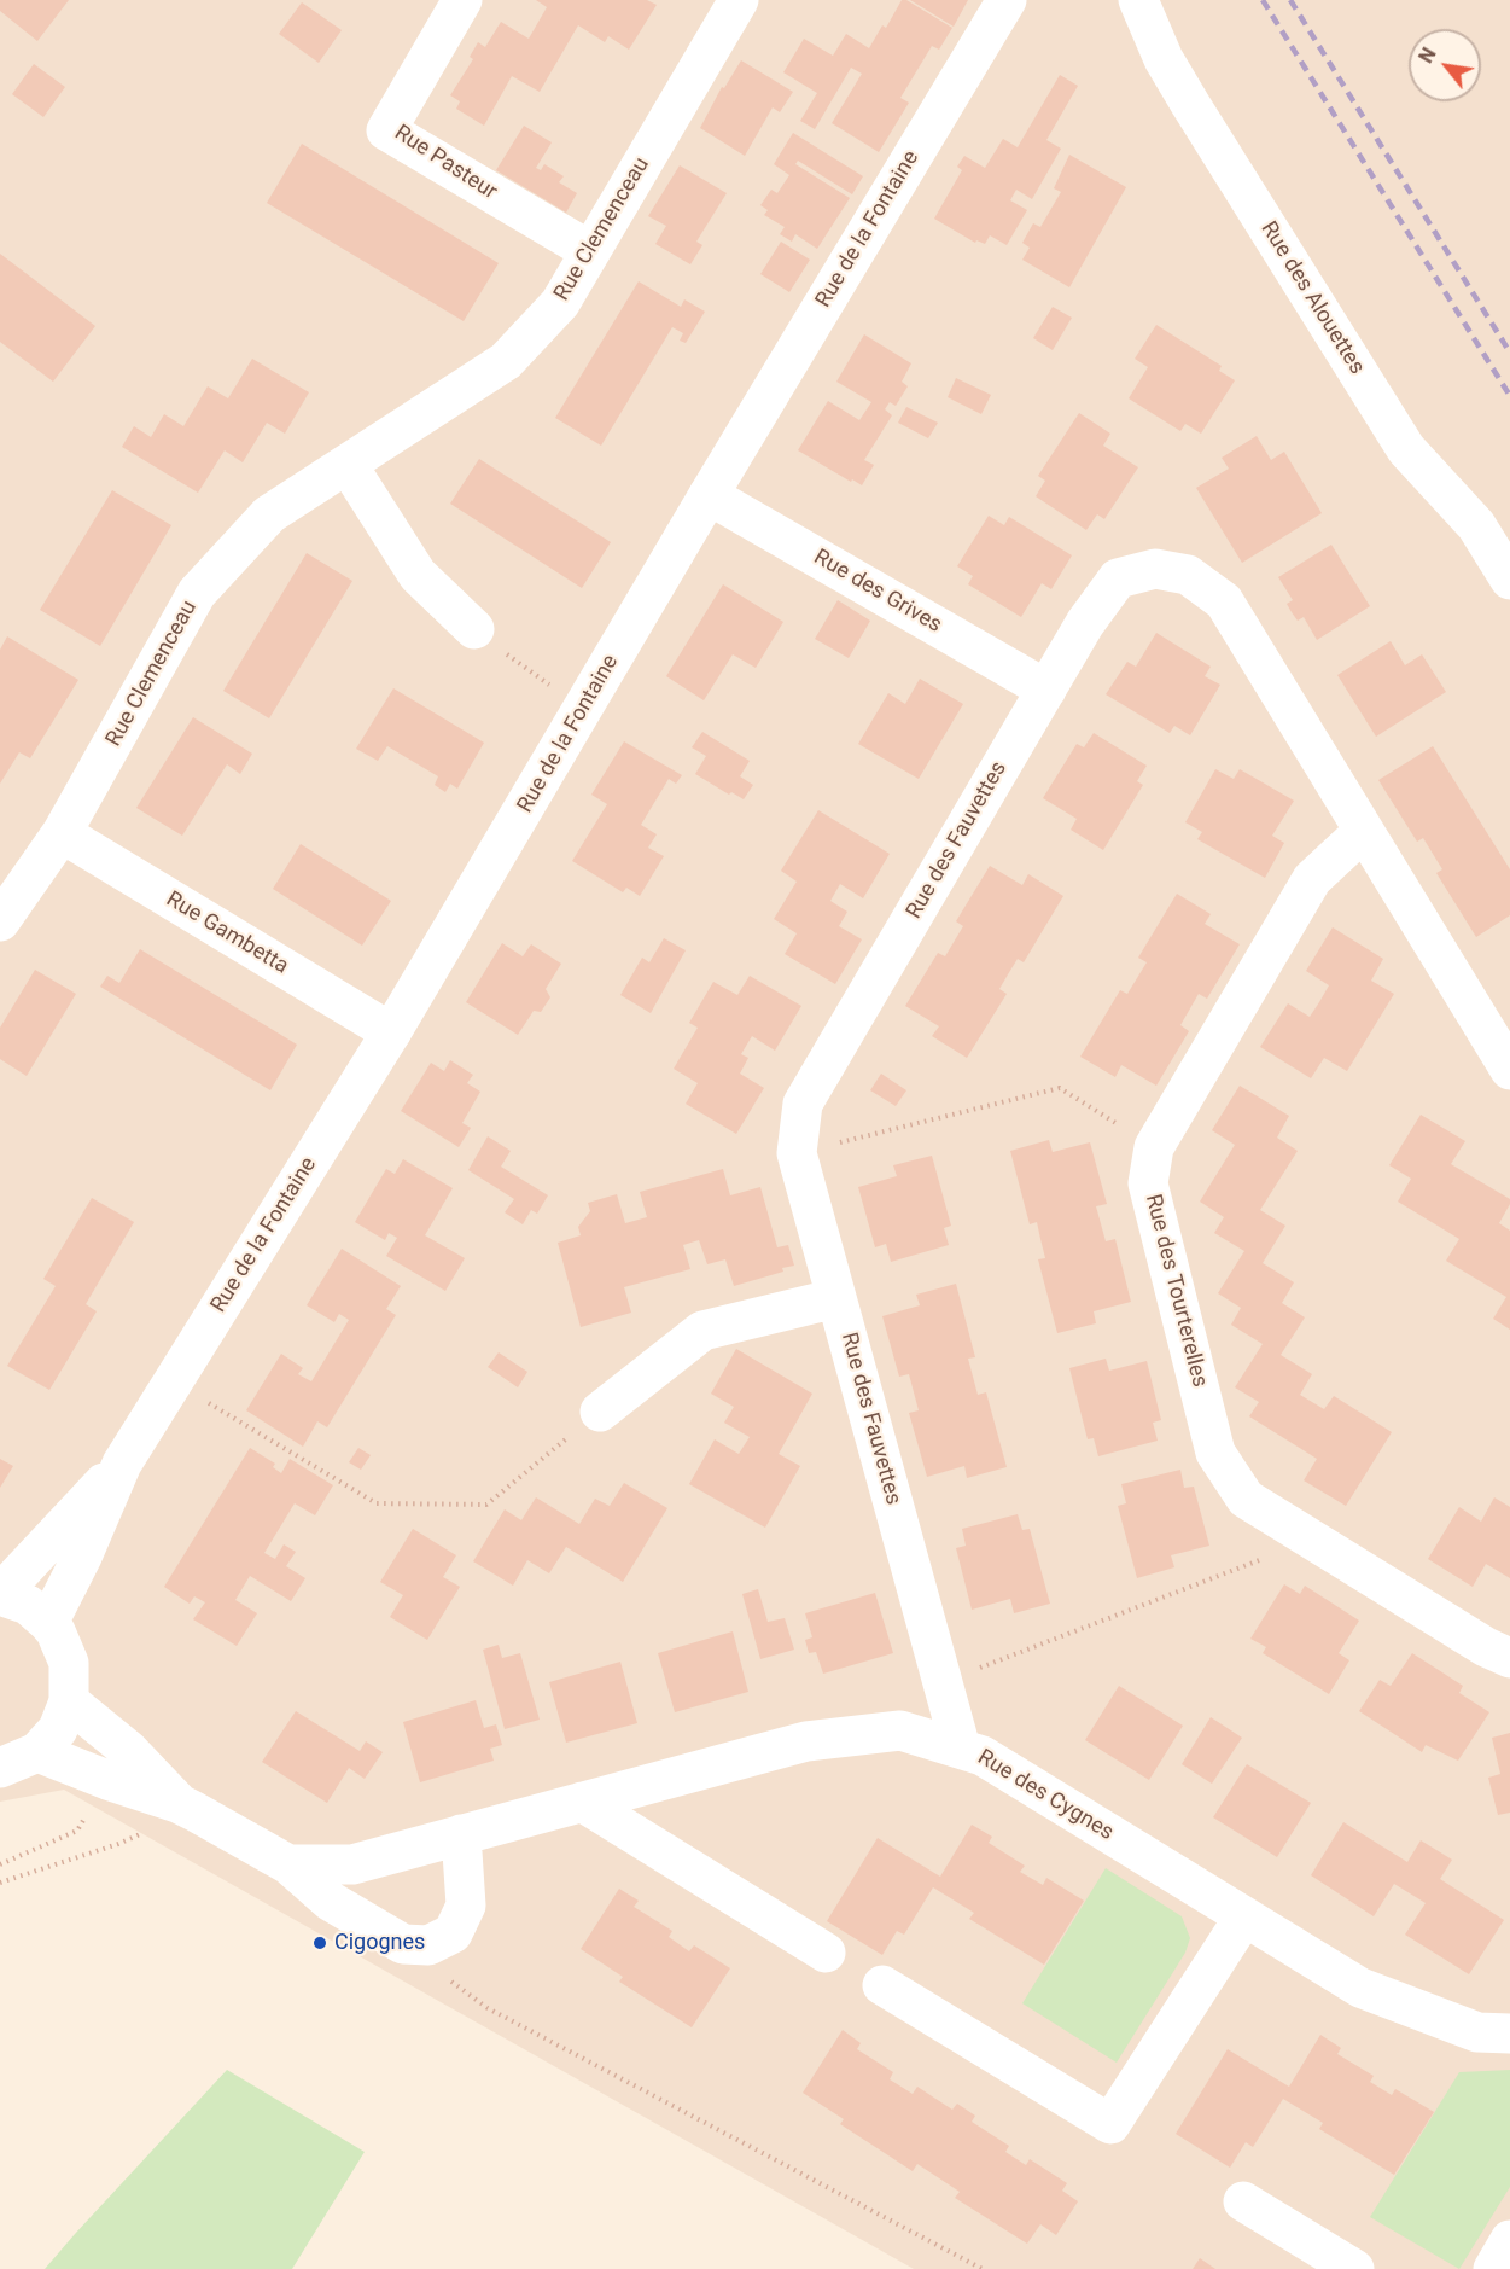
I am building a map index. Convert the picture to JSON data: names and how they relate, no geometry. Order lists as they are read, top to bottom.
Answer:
{
  "streets": {
    "street": [
      "Rue Pasteur",
      "Rue Clemenceau",
      "Rue de la Fontaine",
      "Rue des Alouettes",
      "Rue des Grives",
      "Rue des Fauvettes",
      "Rue Gambetta",
      "Rue des Tourterelles",
      "Rue des Cygnes"
    ]
  },
  "crossings": [
    ["Rue Pasteur", "Rue Clemenceau"],
    ["Rue Clemenceau", "Rue Gambetta"],
    ["Rue de la Fontaine", "Rue des Grives"],
    ["Rue de la Fontaine", "Rue Gambetta"],
    ["Rue des Grives", "Rue des Fauvettes"],
    ["Rue des Fauvettes", "Rue des Tourterelles"],
    ["Rue des Fauvettes", "Rue des Cygnes"]
  ],
  "places": ["Cigognes"],
  "north": "top left"
}
